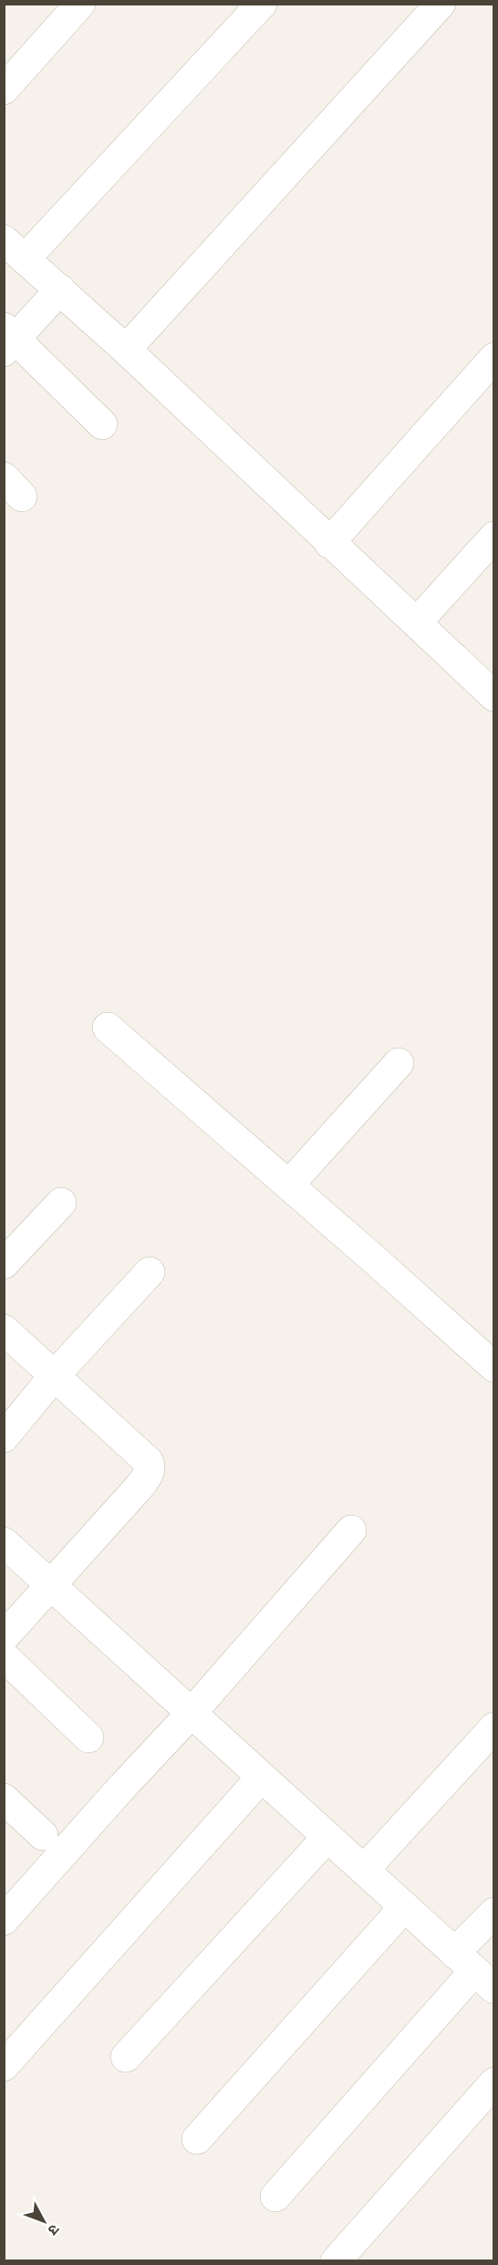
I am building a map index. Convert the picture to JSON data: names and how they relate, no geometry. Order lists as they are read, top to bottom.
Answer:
{
  "north": "bottom right"
}
